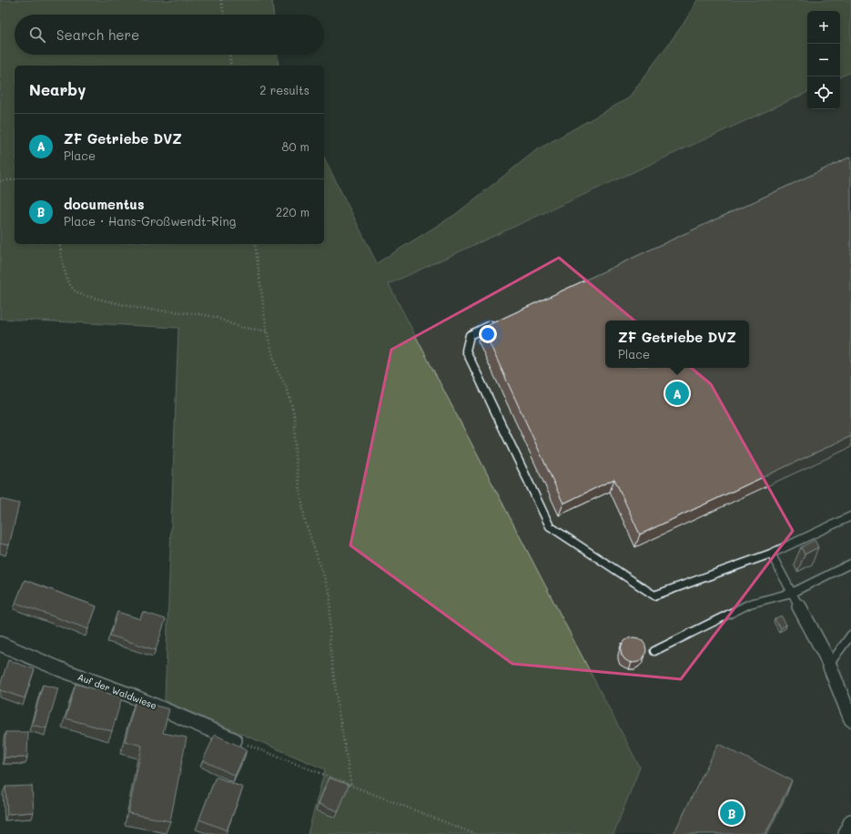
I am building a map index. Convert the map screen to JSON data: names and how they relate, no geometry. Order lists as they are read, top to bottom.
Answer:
{
  "streets": {
    "street": ["Auf der Waldwiese"]
  },
  "page": {
    "map_buttons": ["+", "−"],
    "search": "Search here",
    "heading": ["Nearby", "2 results"],
    "list": [
      {
        "mark": "A",
        "name": "ZF Getriebe DVZ",
        "note": "Place",
        "value": "80 m"
      },
      {
        "mark": "B",
        "name": "documentus",
        "note": "Place · Hans-Großwendt-Ring",
        "value": "220 m"
      }
    ],
    "popup": ["ZF Getriebe DVZ", "Place"],
    "pins": ["A", "B"]
  }
}
